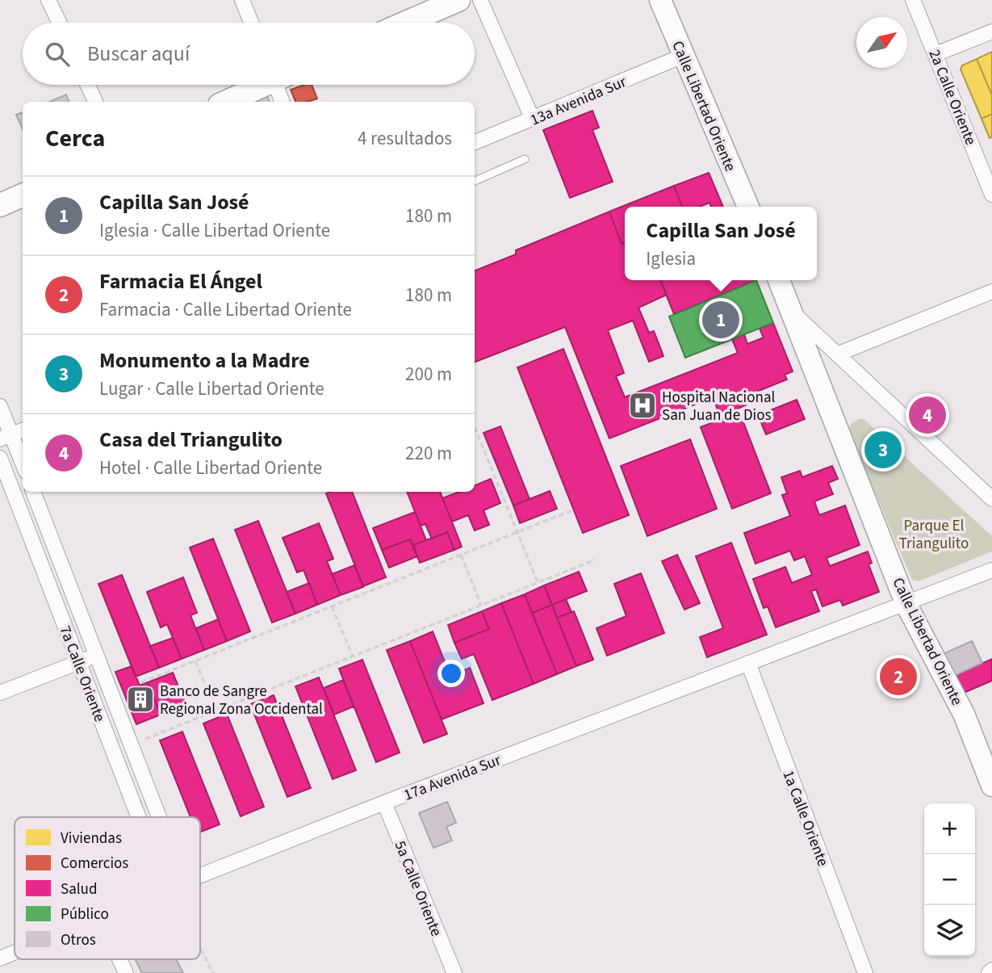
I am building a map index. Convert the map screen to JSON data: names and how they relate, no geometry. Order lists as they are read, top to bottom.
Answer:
{
  "streets": {
    "main road": ["Calle Libertad Oriente"],
    "street": [
      "2a Calle Oriente",
      "13a Avenida Sur",
      "7a Calle Oriente",
      "17a Avenida Sur",
      "1a Calle Oriente",
      "5a Calle Oriente"
    ]
  },
  "crossings": [
    ["13a Avenida Sur", "Calle Libertad Oriente"],
    ["Calle Libertad Oriente", "17a Avenida Sur"],
    ["17a Avenida Sur", "1a Calle Oriente"],
    ["17a Avenida Sur", "5a Calle Oriente"]
  ],
  "parks": ["Parque El Triangulito"],
  "places": {
    "hospital": ["Hospital Nacional San Juan de Dios"],
    "building": ["Banco de Sangre Regional Zona Occidental"]
  },
  "legend": [
    "Viviendas",
    "Comercios",
    "Salud",
    "Público",
    "Otros"
  ],
  "north": "top right",
  "page": {
    "search": "Buscar aquí",
    "heading": ["Cerca", "4 resultados"],
    "list": [
      {
        "mark": "1",
        "name": "Capilla San José",
        "note": "Iglesia · Calle Libertad Oriente",
        "value": "180 m"
      },
      {
        "mark": "2",
        "name": "Farmacia El Ángel",
        "note": "Farmacia · Calle Libertad Oriente",
        "value": "180 m"
      },
      {
        "mark": "3",
        "name": "Monumento a la Madre",
        "note": "Lugar · Calle Libertad Oriente",
        "value": "200 m"
      },
      {
        "mark": "4",
        "name": "Casa del Triangulito",
        "note": "Hotel · Calle Libertad Oriente",
        "value": "220 m"
      }
    ],
    "popup": ["Capilla San José", "Iglesia"],
    "pins": [
      "1",
      "4",
      "3",
      "2"
    ],
    "map_buttons": ["+", "−"]
  }
}
